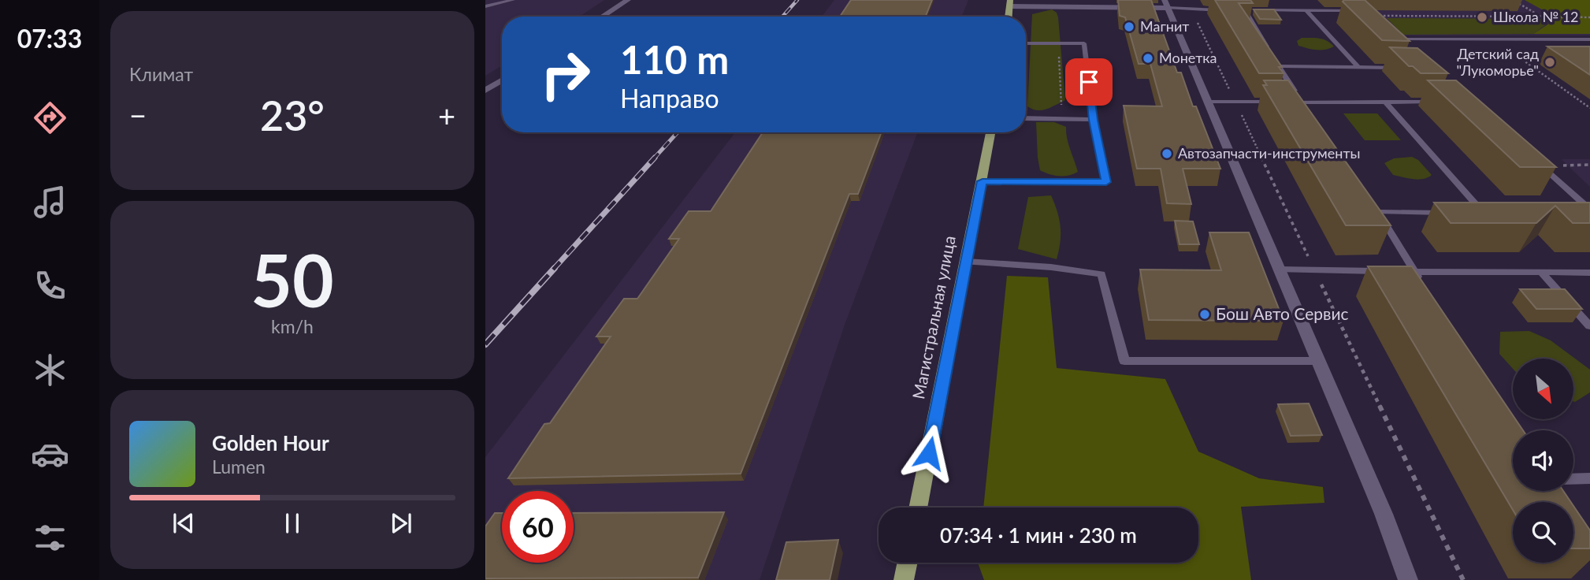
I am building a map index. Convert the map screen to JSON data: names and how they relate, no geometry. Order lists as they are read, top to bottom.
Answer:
{
  "streets": {
    "main road": ["Магистральная улица"]
  },
  "places": [
    "Школа № 12",
    "Магнит",
    "Монетка",
    "Детский сад \"Лукоморье\"",
    "Автозапчасти-инструменты",
    "Бош Авто Сервис"
  ],
  "north": "bottom right",
  "page": {
    "tabs": "07:33",
    "tile": [
      "Климат",
      ["50", "km/h"]
    ],
    "turn": ["110 m", "Направо"],
    "heat": ["−", "23°", "+"],
    "song": ["Golden Hour", "Lumen"],
    "limit": "60",
    "trip": "07:34 · 1 мин · 230 m"
  }
}
